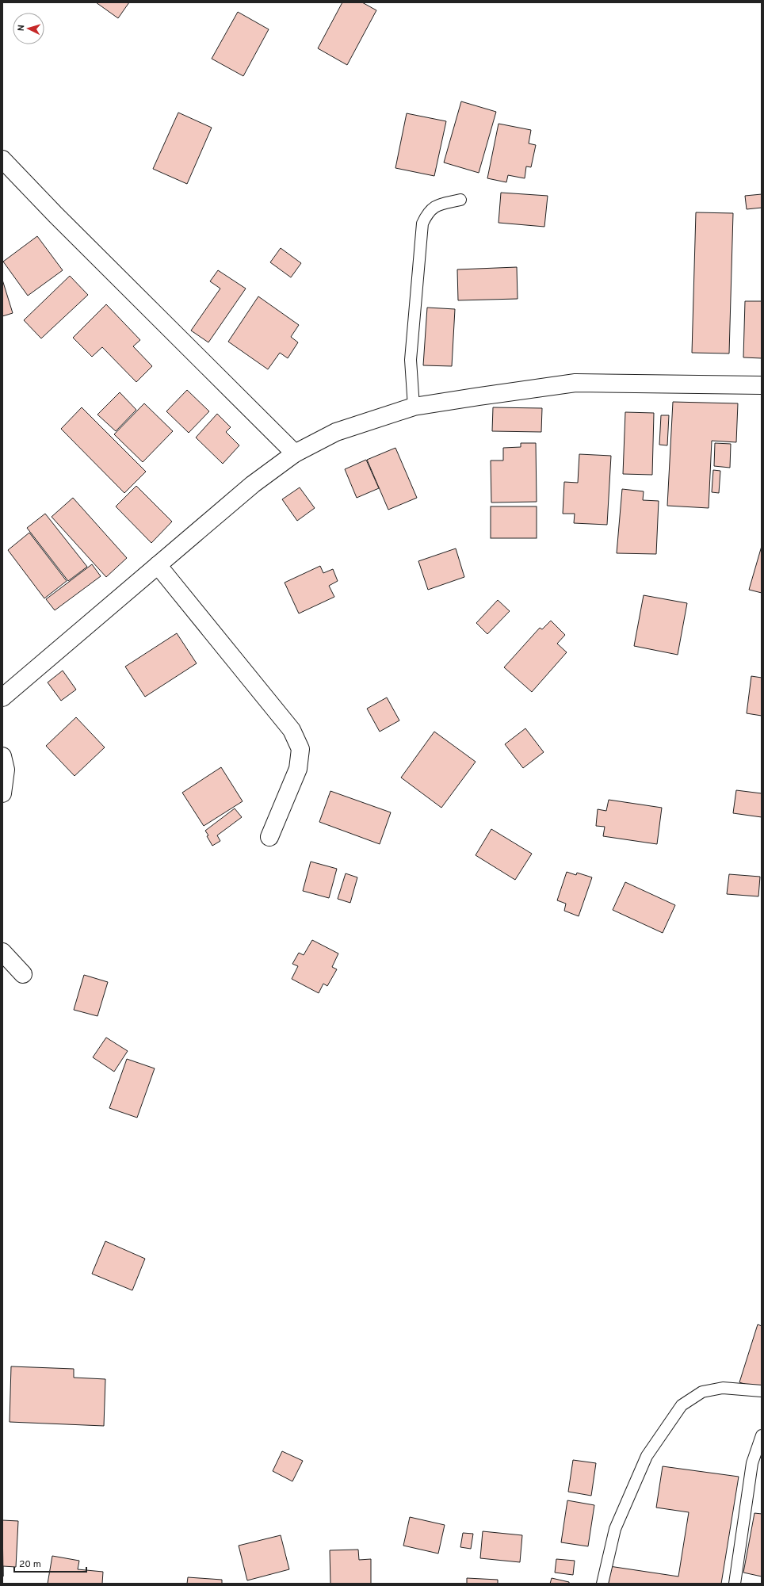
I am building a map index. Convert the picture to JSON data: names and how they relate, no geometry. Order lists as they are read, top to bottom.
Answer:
{
  "scale_bar": "20 m",
  "north": "left"
}
